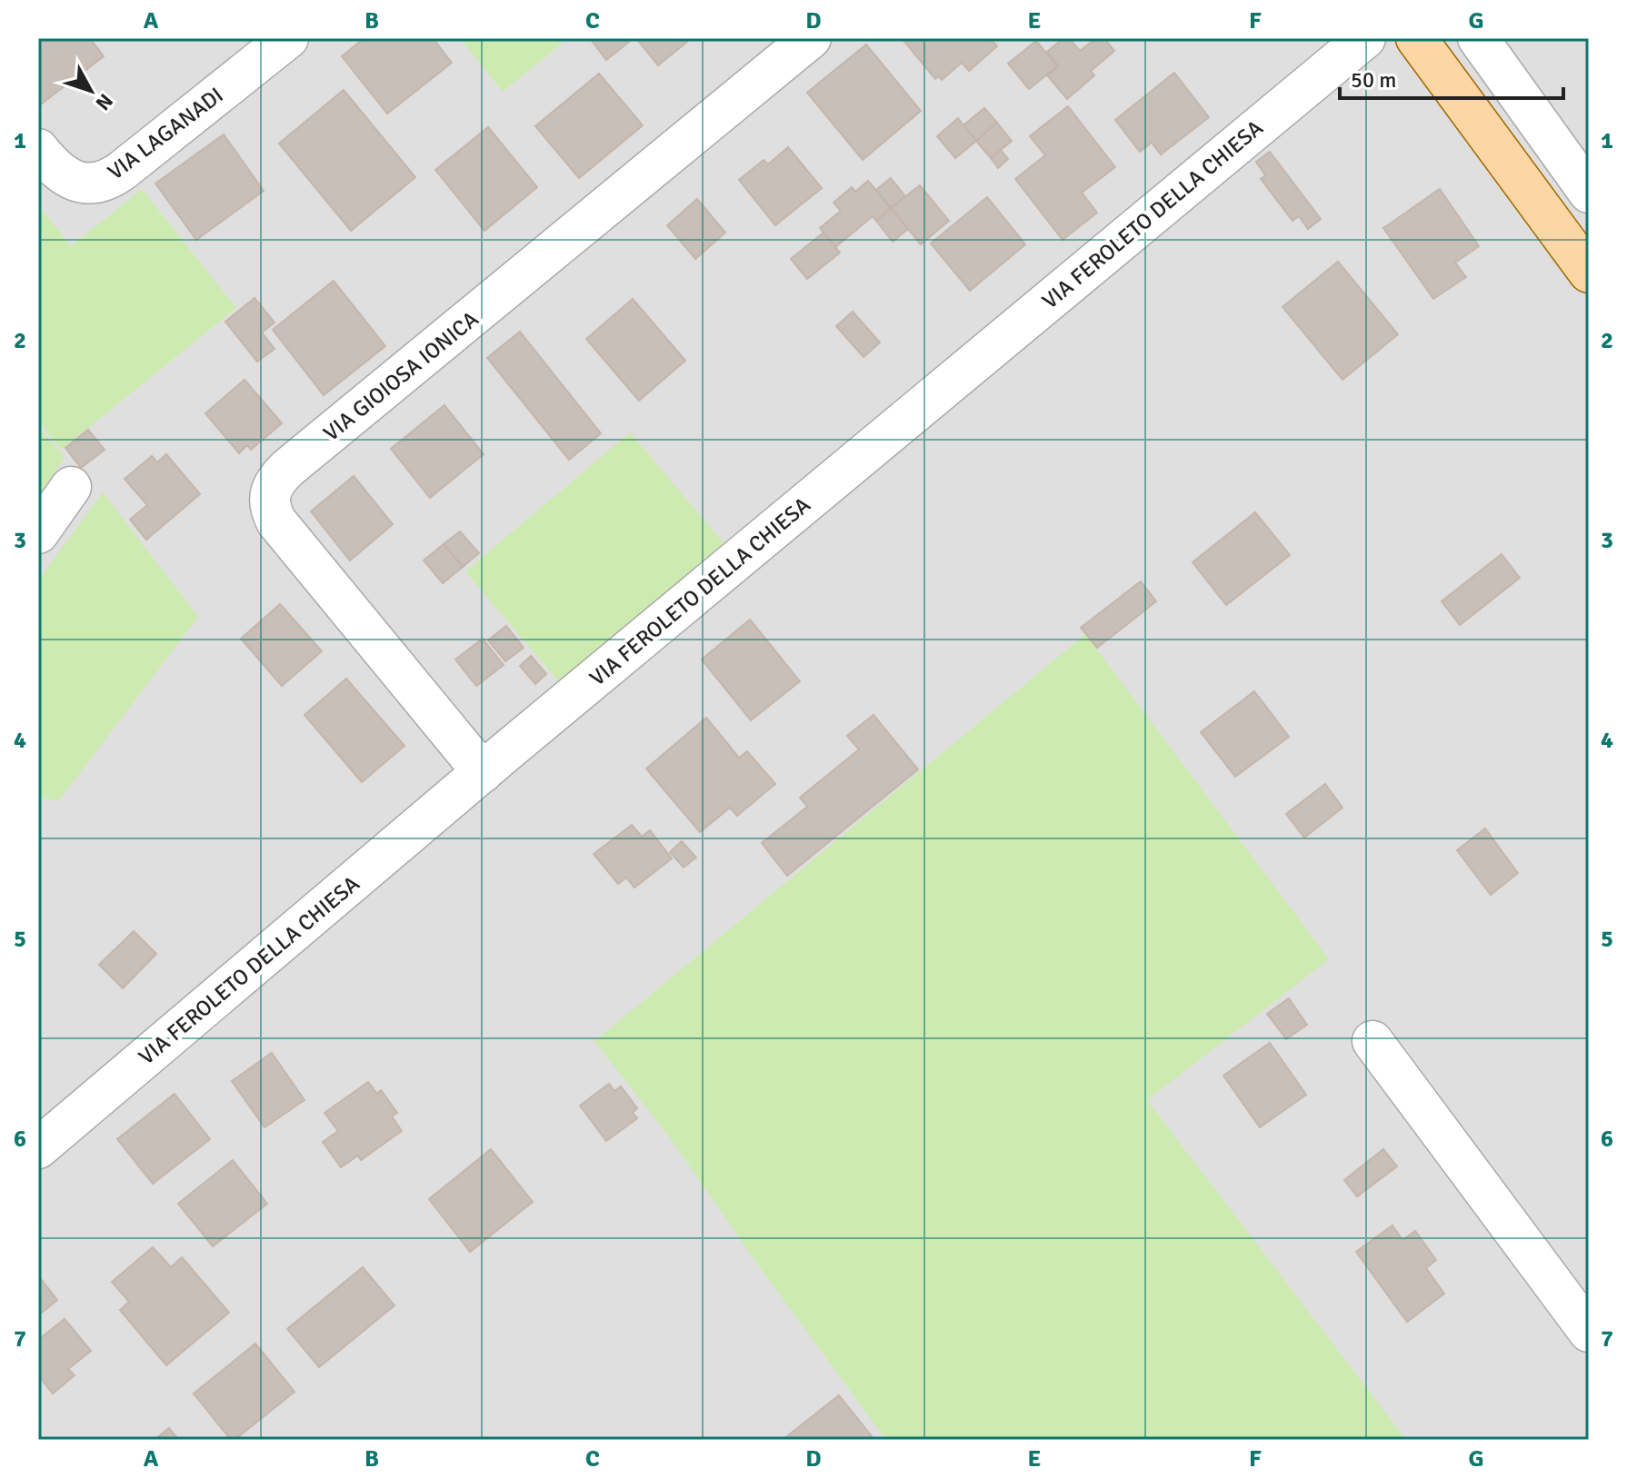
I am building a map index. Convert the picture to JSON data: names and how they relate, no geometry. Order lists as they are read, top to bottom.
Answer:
{
  "streets": {
    "street": ["VIA LAGANADI", "VIA FEROLETO DELLA CHIESA", "VIA GIOIOSA IONICA"]
  },
  "crossings": [
    ["VIA FEROLETO DELLA CHIESA", "VIA GIOIOSA IONICA"]
  ],
  "scale_bar": "50 m",
  "north": "bottom right",
  "grid": {
    "columns": [
      "A",
      "B",
      "C",
      "D",
      "E",
      "F",
      "G"
    ],
    "rows": [
      "1",
      "2",
      "3",
      "4",
      "5",
      "6",
      "7"
    ]
  }
}
